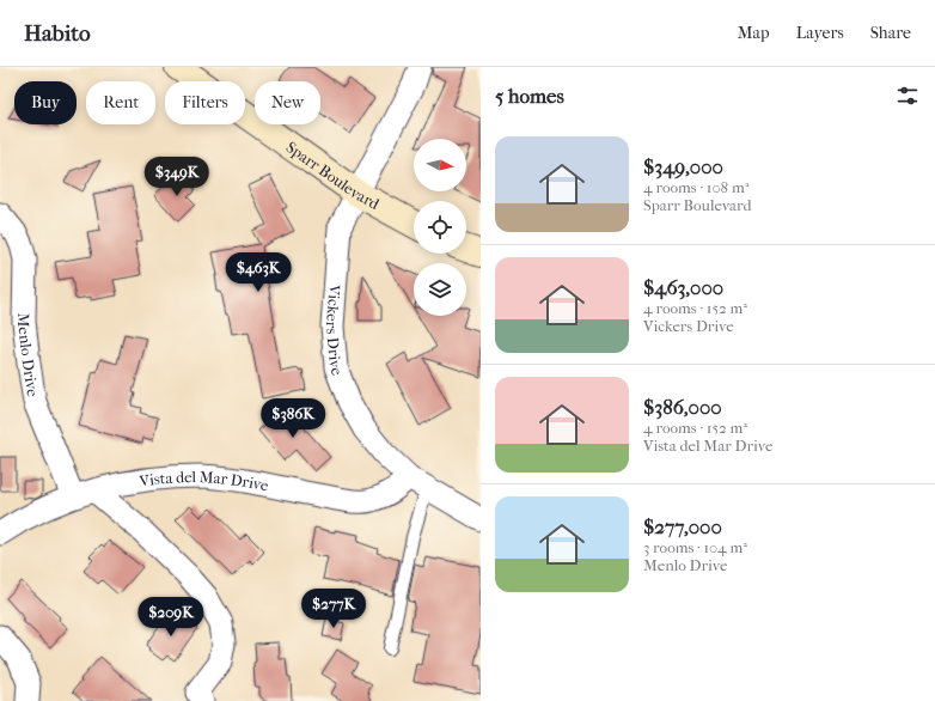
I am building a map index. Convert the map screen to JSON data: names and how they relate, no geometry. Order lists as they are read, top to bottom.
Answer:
{
  "streets": {
    "street": [
      "Sparr Boulevard",
      "Vickers Drive",
      "Menlo Drive",
      "Vista del Mar Drive"
    ]
  },
  "crossings": [
    ["Sparr Boulevard", "Vickers Drive"],
    ["Vickers Drive", "Vista del Mar Drive"],
    ["Menlo Drive", "Vista del Mar Drive"]
  ],
  "north": "right",
  "page": {
    "header": "Habito",
    "nav": ["Map", "Layers", "Share"],
    "heading": "5 homes",
    "chip": [
      "Buy",
      "Rent",
      "Filters",
      "New"
    ],
    "list": [
      {
        "name": "$349,000",
        "note": "4 rooms · 108 m² · Sparr Boulevard"
      },
      {
        "name": "$463,000",
        "note": "4 rooms · 152 m² · Vickers Drive"
      },
      {
        "name": "$386,000",
        "note": "4 rooms · 152 m² · Vista del Mar Drive"
      },
      {
        "name": "$277,000",
        "note": "3 rooms · 104 m² · Menlo Drive"
      }
    ],
    "price": [
      "$349K",
      "$463K",
      "$386K",
      "$277K",
      "$209K"
    ]
  }
}
